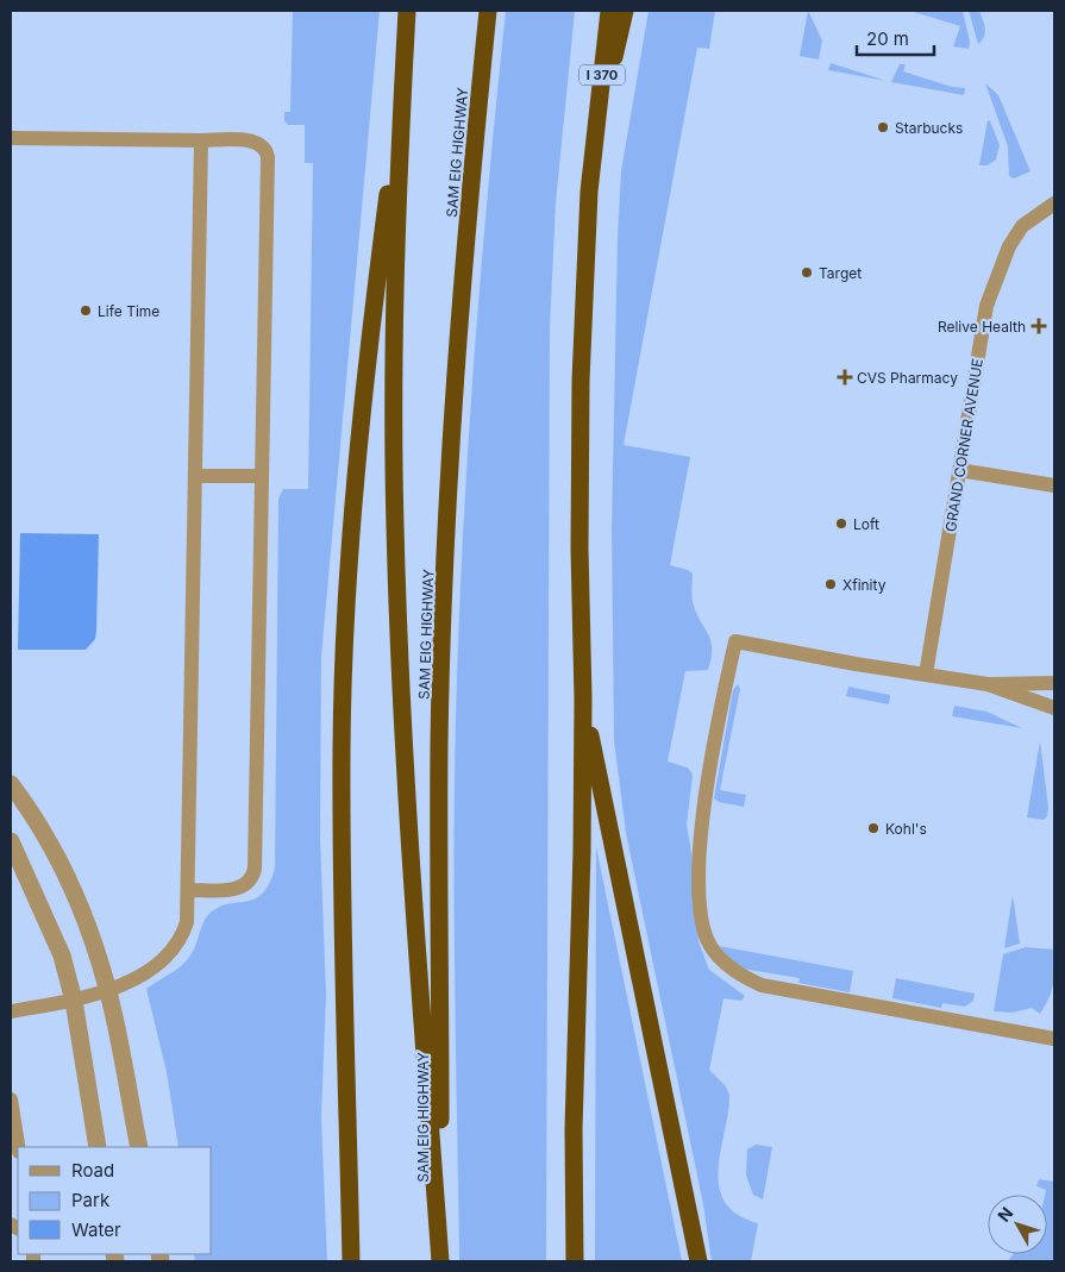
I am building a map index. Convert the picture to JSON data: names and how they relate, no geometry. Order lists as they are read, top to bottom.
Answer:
{
  "streets": {
    "highway": ["I 370", "SAM EIG HIGHWAY"],
    "lane": ["GRAND CORNER AVENUE"]
  },
  "places": {
    "other": [
      "Starbucks",
      "Target",
      "Life Time",
      "Loft",
      "Xfinity",
      "Kohl's"
    ],
    "health": ["Relive Health", "CVS Pharmacy"]
  },
  "legend": ["Road", "Park", "Water"],
  "scale_bar": "20 m",
  "north": "top left"
}
